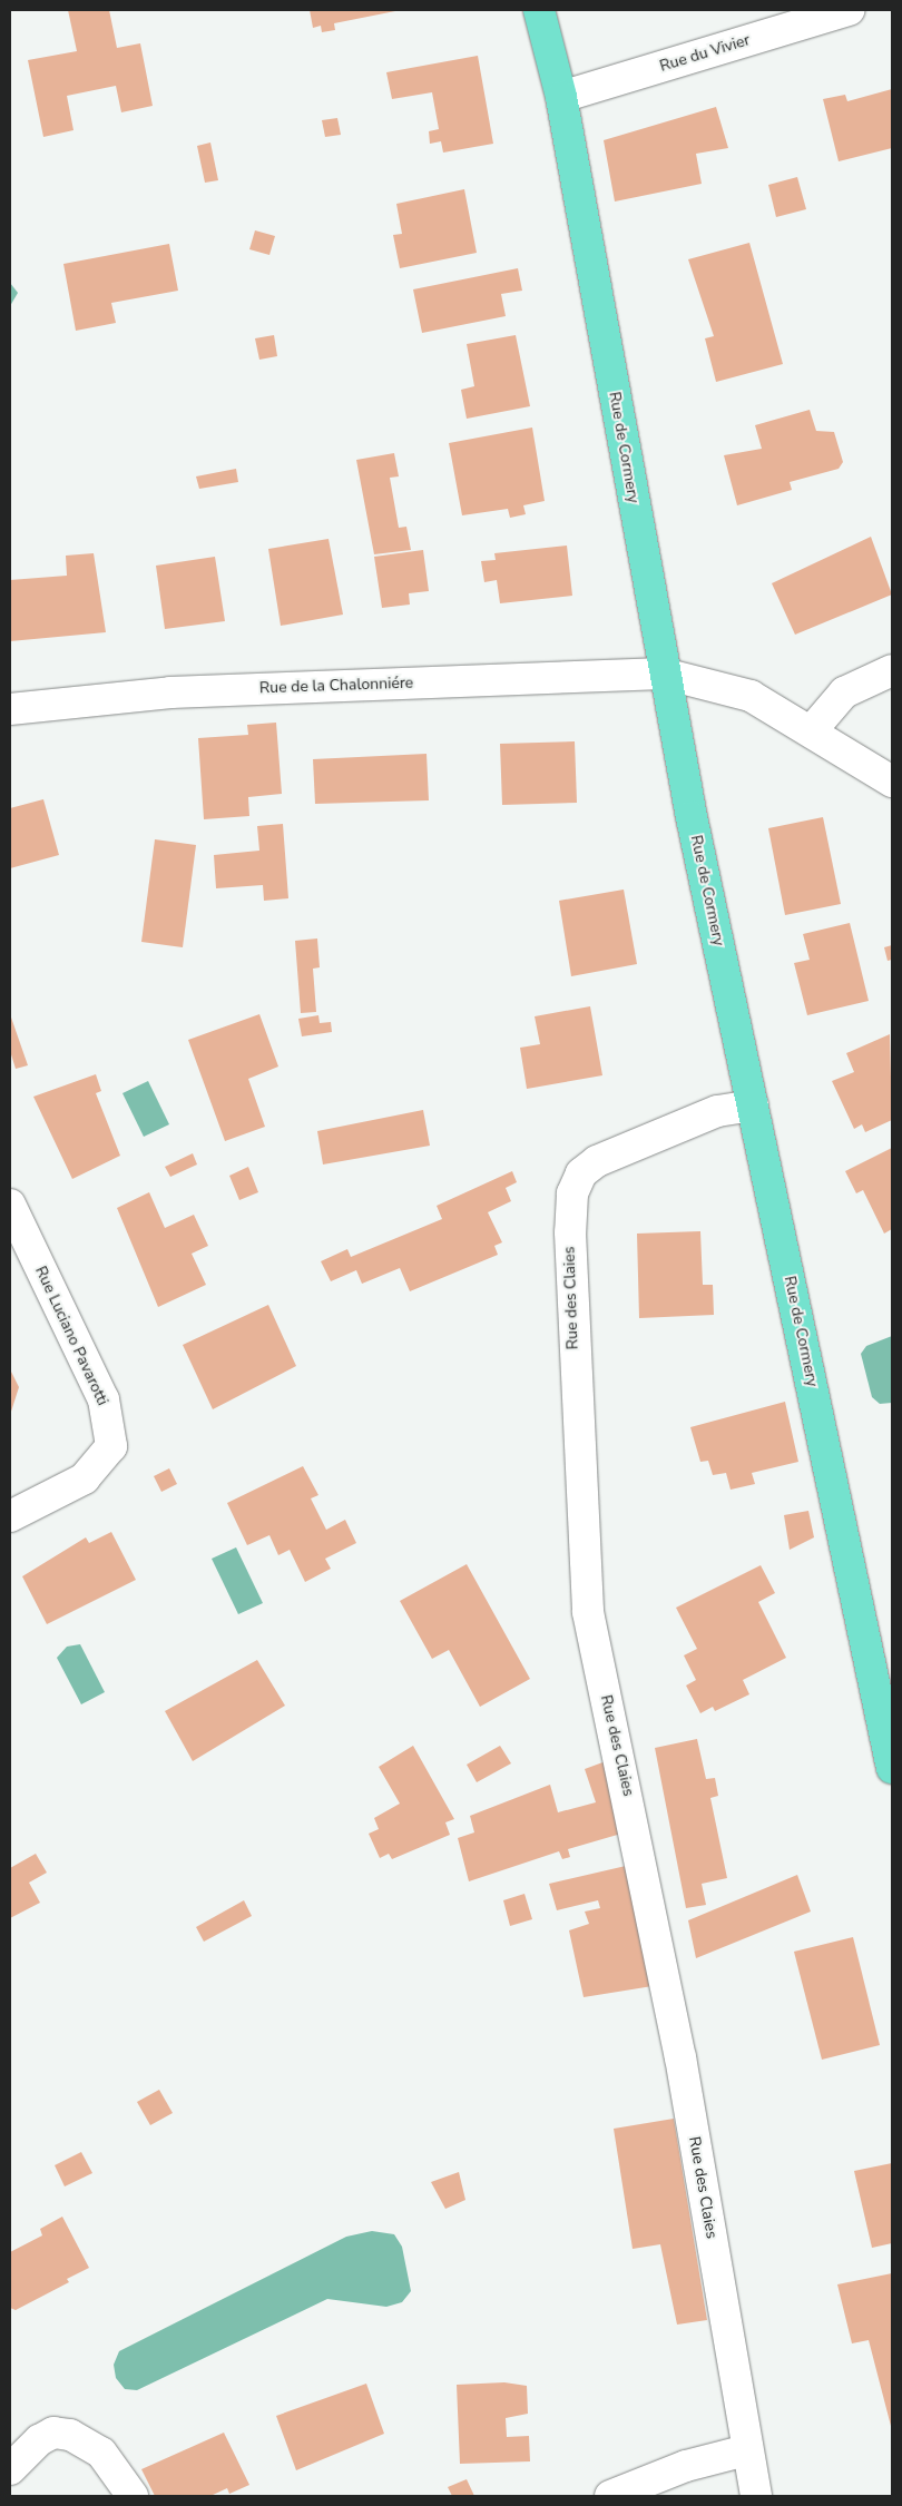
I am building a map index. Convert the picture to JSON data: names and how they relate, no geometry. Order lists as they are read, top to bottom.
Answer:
{
  "streets": {
    "main road": ["Rue de Cormery"],
    "street": [
      "Rue du Vivier",
      "Rue de la Chalonniére",
      "Rue des Claies",
      "Rue Luciano Pavarotti"
    ]
  },
  "crossings": [
    ["Rue du Vivier", "Rue de Cormery"],
    ["Rue de Cormery", "Rue de la Chalonniére"],
    ["Rue de Cormery", "Rue des Claies"]
  ]
}
